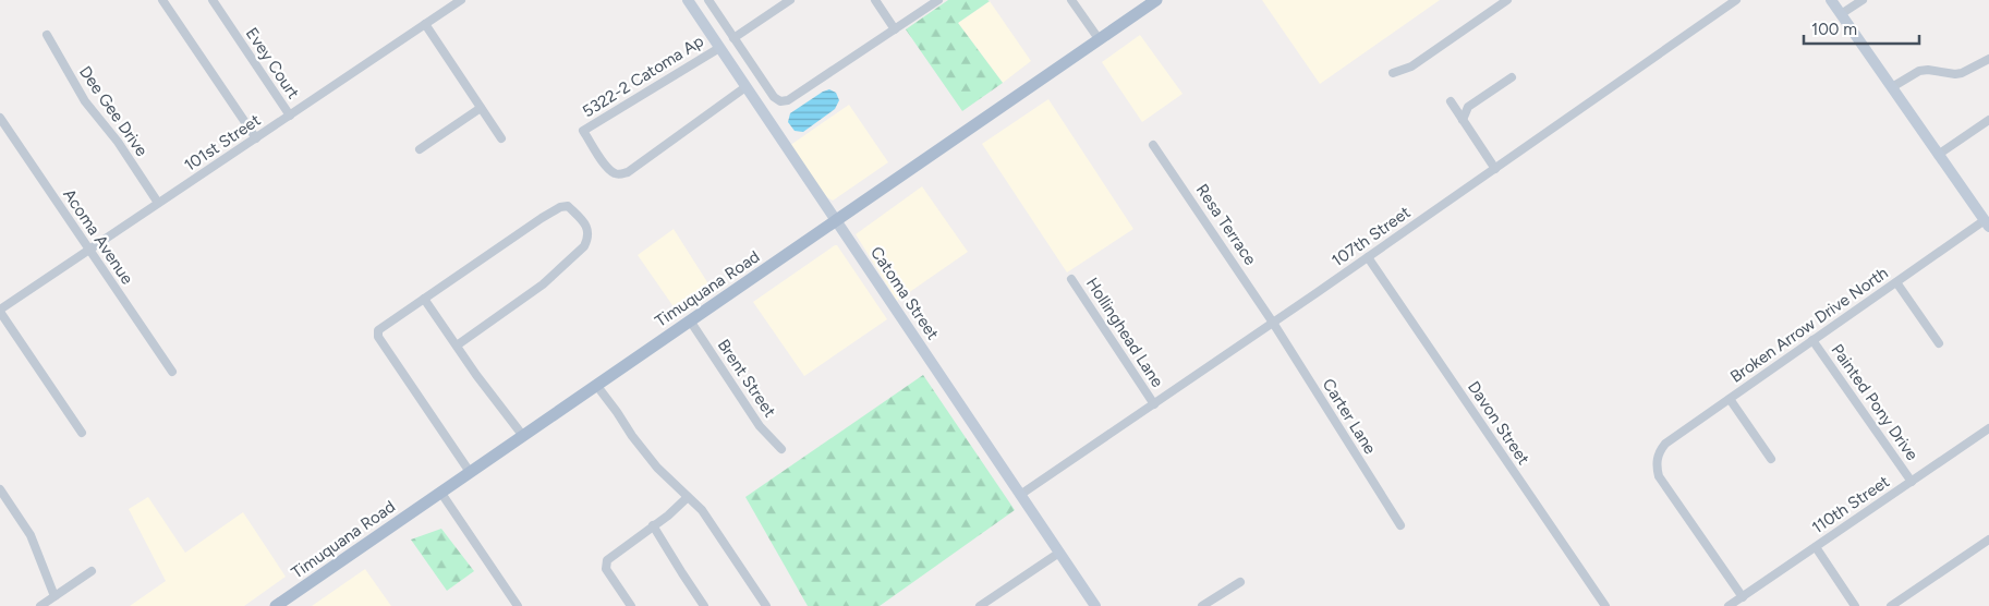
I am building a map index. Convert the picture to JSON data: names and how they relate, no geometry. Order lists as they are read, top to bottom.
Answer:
{
  "streets": {
    "main road": ["Timuquana Road"],
    "street": [
      "Evey Court",
      "5322-2 Catoma Ap",
      "Dee Gee Drive",
      "101st Street",
      "Resa Terrace",
      "Acoma Avenue",
      "107th Street",
      "Catoma Street",
      "Broken Arrow Drive North",
      "Hollinghead Lane",
      "Brent Street",
      "Painted Pony Drive",
      "Carter Lane",
      "Davon Street",
      "110th Street"
    ]
  },
  "crossings": [
    ["Evey Court", "101st Street"],
    ["5322-2 Catoma Ap", "Catoma Street"],
    ["Dee Gee Drive", "101st Street"],
    ["101st Street", "Acoma Avenue"],
    ["Resa Terrace", "107th Street"],
    ["Resa Terrace", "Carter Lane"],
    ["107th Street", "Catoma Street"],
    ["107th Street", "Hollinghead Lane"],
    ["107th Street", "Carter Lane"],
    ["107th Street", "Davon Street"],
    ["Timuquana Road", "Catoma Street"],
    ["Timuquana Road", "Brent Street"],
    ["Broken Arrow Drive North", "Painted Pony Drive"],
    ["Broken Arrow Drive North", "110th Street"],
    ["Painted Pony Drive", "110th Street"]
  ],
  "scale_bar": "100 m"
}
